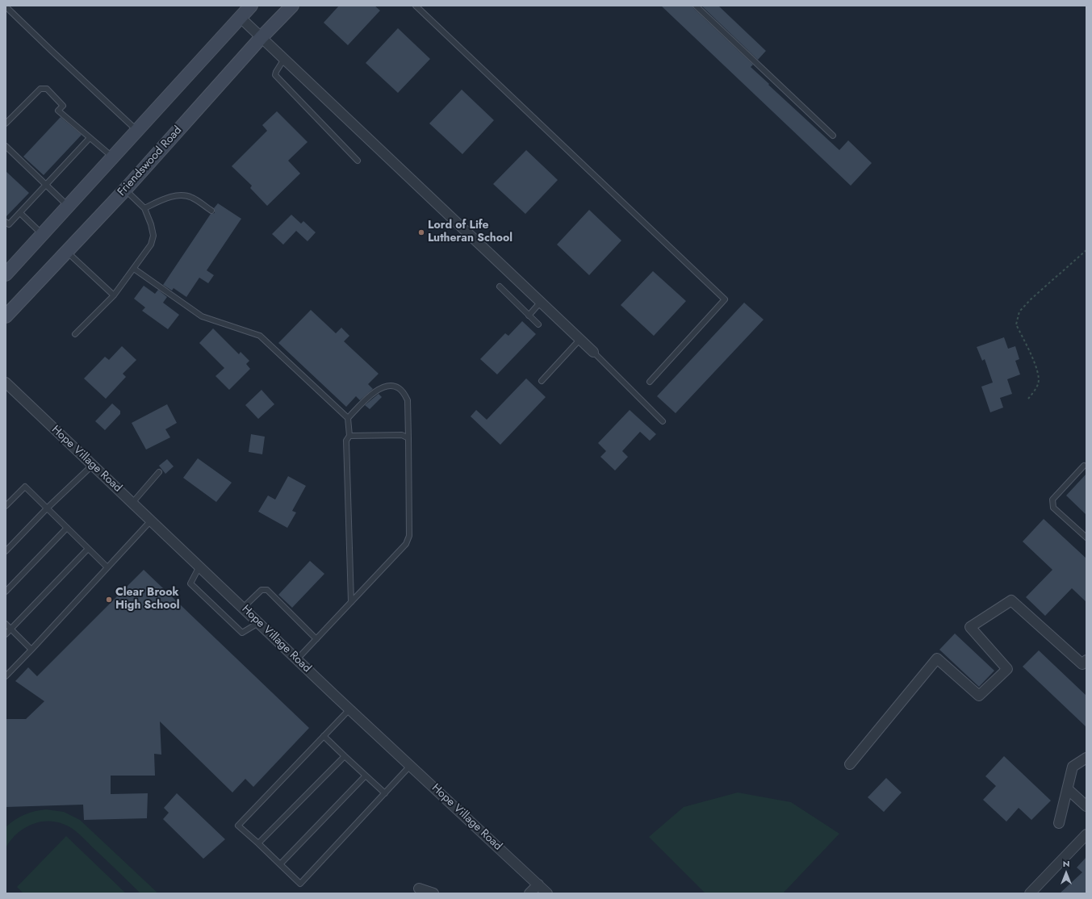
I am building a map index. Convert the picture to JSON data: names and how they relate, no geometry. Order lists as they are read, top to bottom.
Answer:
{
  "streets": {
    "main road": ["Friendswood Road"],
    "street": ["Hope Village Road"]
  },
  "places": ["Lord of Life Lutheran School", "Clear Brook High School"],
  "north": "top"
}
